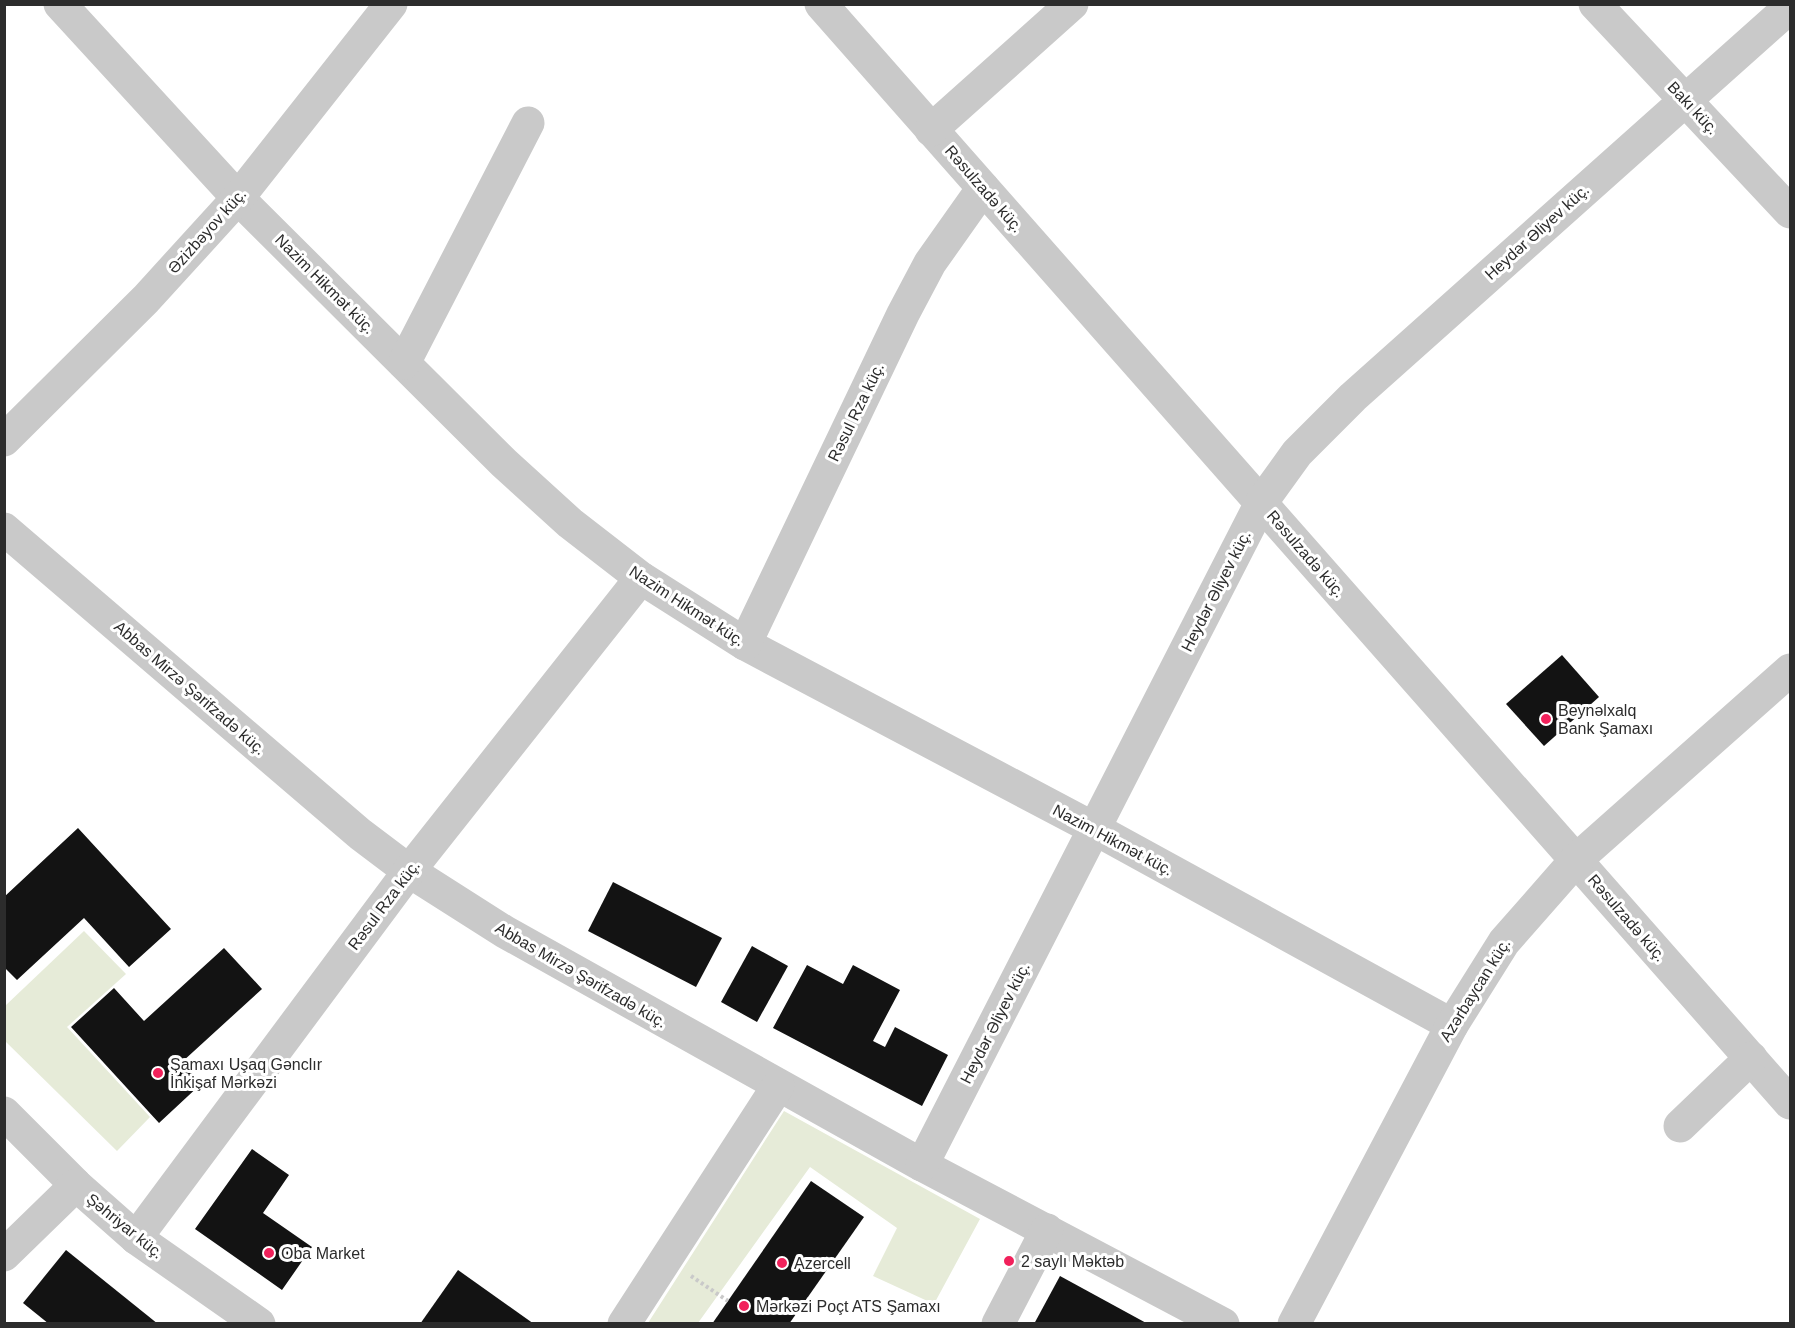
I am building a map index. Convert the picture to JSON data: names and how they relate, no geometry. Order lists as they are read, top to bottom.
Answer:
{
  "streets": {
    "street": [
      "Bakı küç.",
      "Rəsulzadə küç.",
      "Əzizbəyov küç.",
      "Heydər Əliyev küç.",
      "Nazim Hikmət küç.",
      "Rəsul Rza küç.",
      "Abbas Mirzə Şərifzadə küç.",
      "Azərbaycan küç.",
      "Şəhriyar küç."
    ]
  },
  "crossings": [
    ["Bakı küç.", "Heydər Əliyev küç."],
    ["Rəsulzadə küç.", "Heydər Əliyev küç."],
    ["Rəsulzadə küç.", "Rəsul Rza küç."],
    ["Rəsulzadə küç.", "Azərbaycan küç."],
    ["Əzizbəyov küç.", "Nazim Hikmət küç."],
    ["Heydər Əliyev küç.", "Nazim Hikmət küç."],
    ["Heydər Əliyev küç.", "Abbas Mirzə Şərifzadə küç."],
    ["Nazim Hikmət küç.", "Rəsul Rza küç."],
    ["Nazim Hikmət küç.", "Azərbaycan küç."],
    ["Rəsul Rza küç.", "Abbas Mirzə Şərifzadə küç."],
    ["Rəsul Rza küç.", "Şəhriyar küç."]
  ],
  "places": [
    "Beynəlxalq Bank Şamaxı",
    "Şamaxı Uşaq Gənclır İnkişaf Mərkəzi",
    "Oba Market",
    "2 saylı Məktəb",
    "Azercell",
    "Mərkəzi Poçt ATS Şamaxı"
  ]
}
